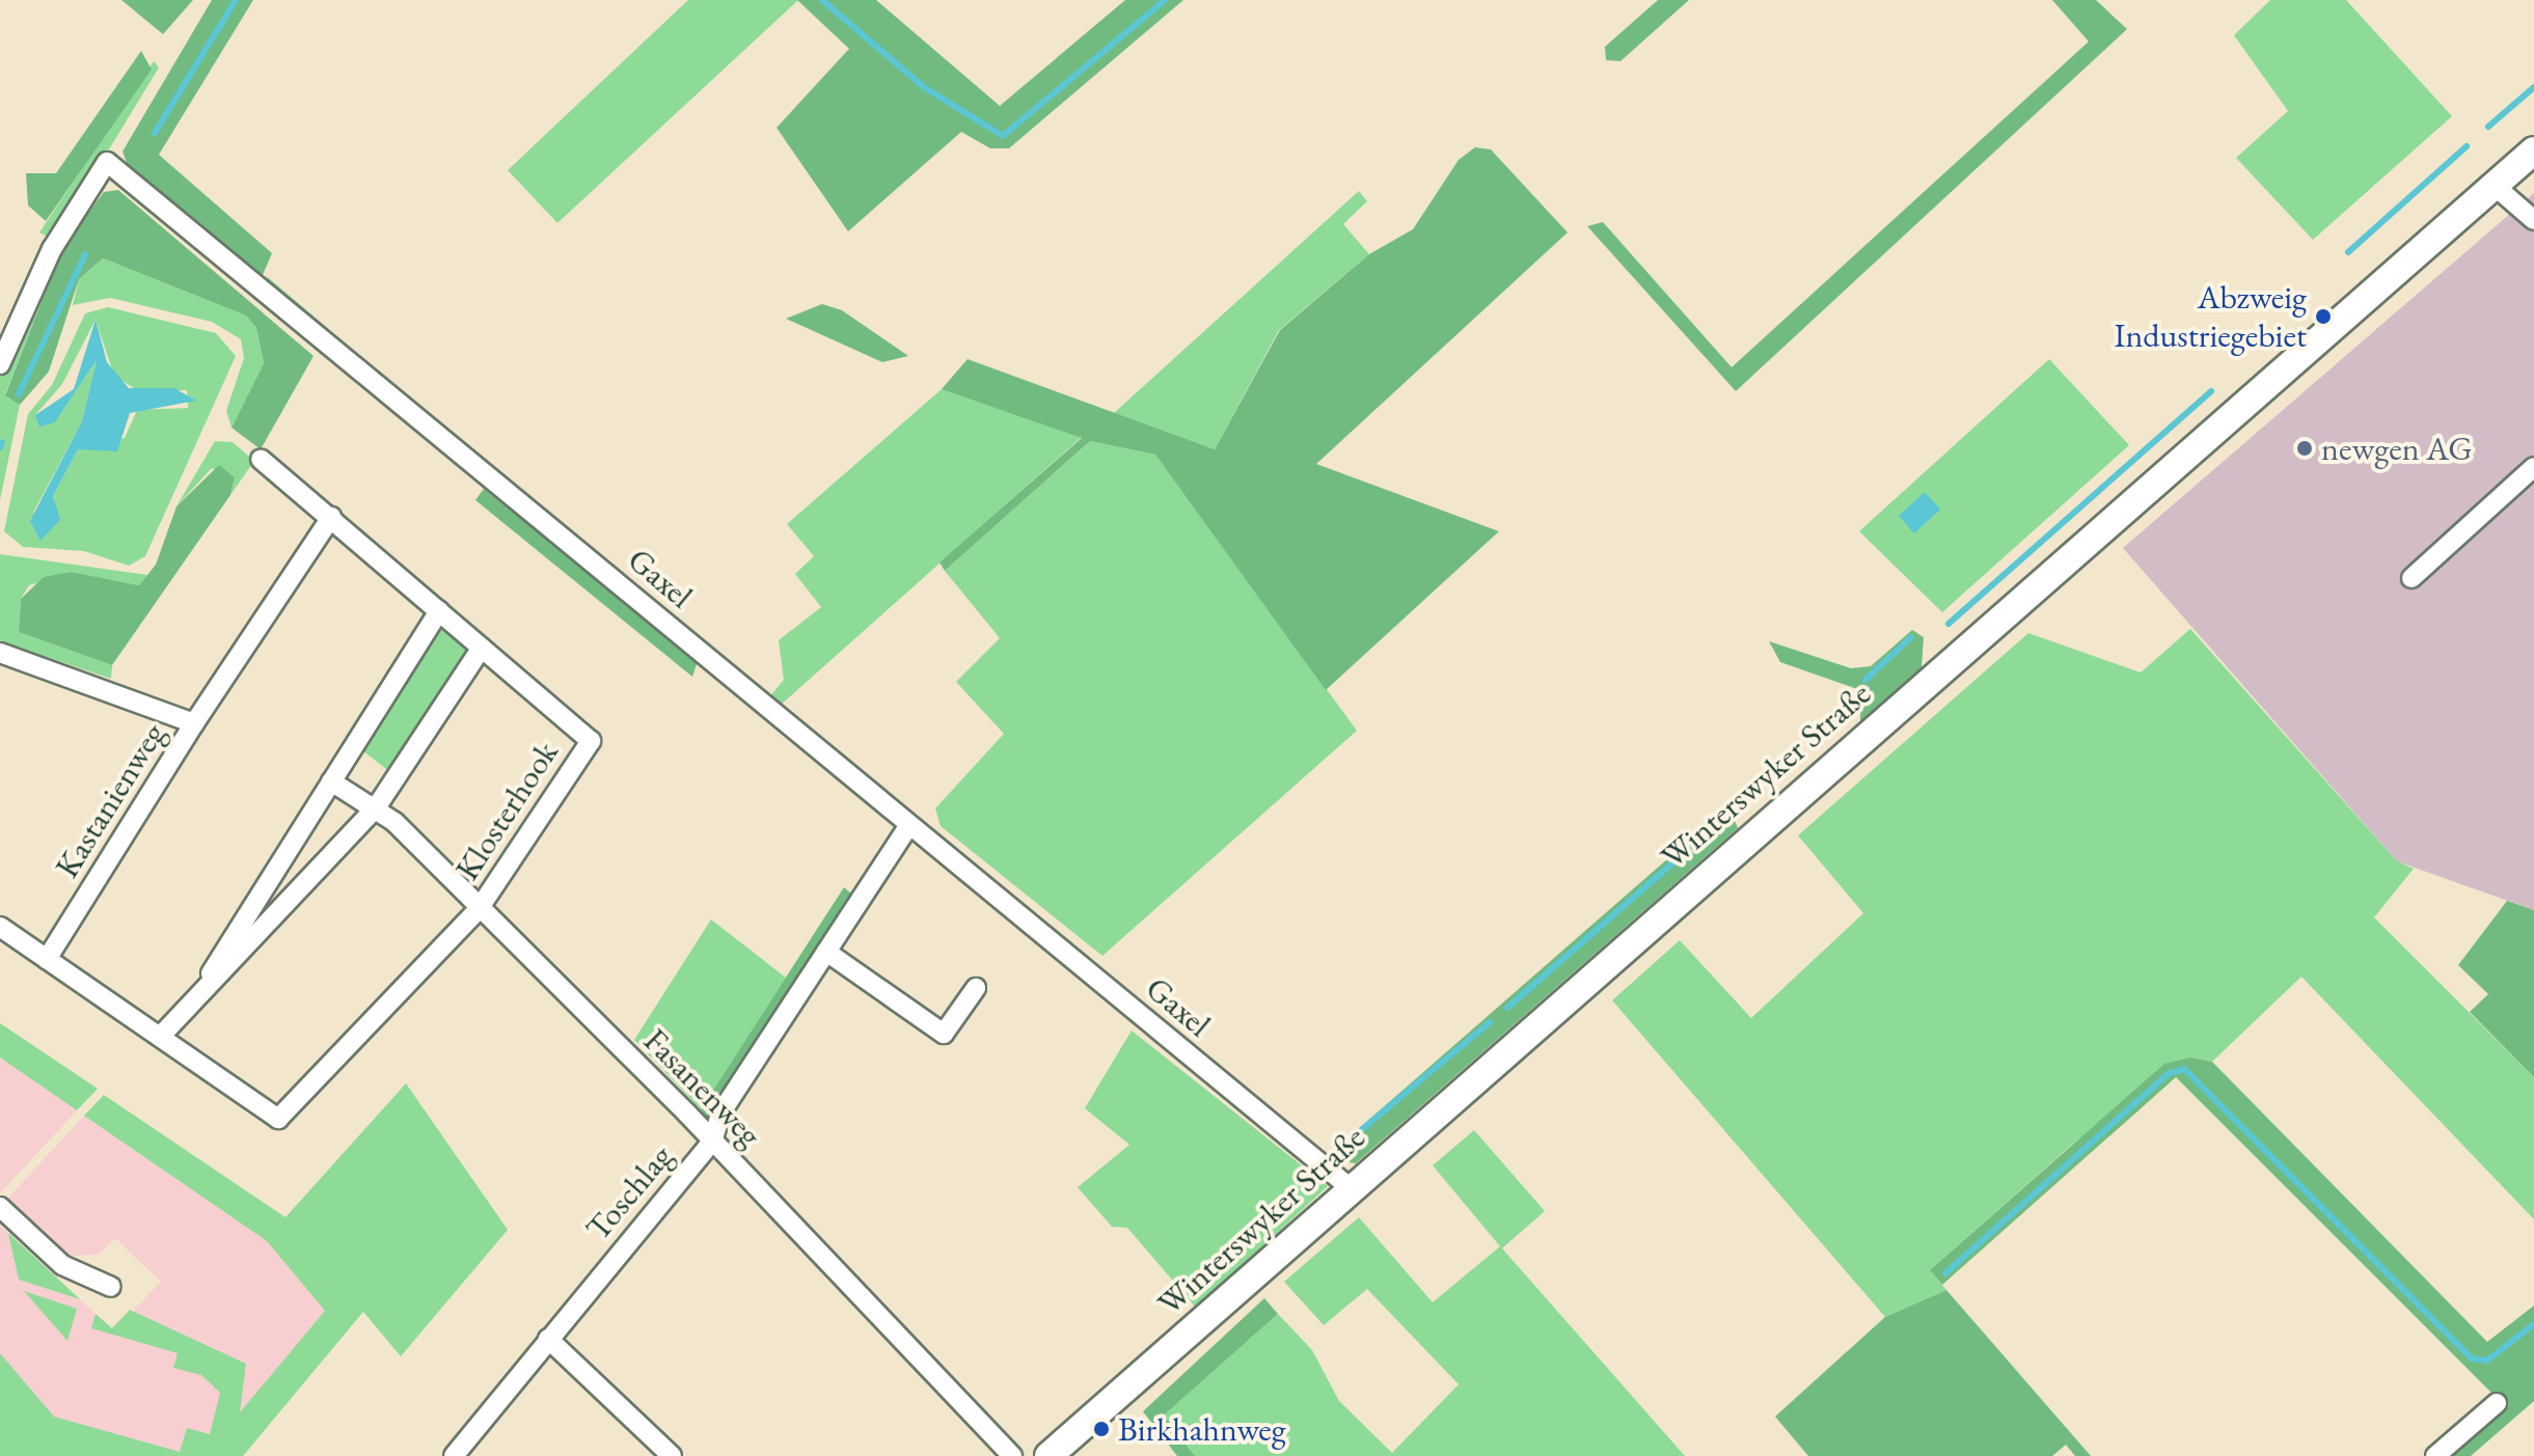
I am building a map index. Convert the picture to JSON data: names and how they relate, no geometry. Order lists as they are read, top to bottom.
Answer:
{
  "streets": {
    "street": [
      "Gaxel",
      "Winterswyker Straße",
      "Kastanienweg",
      "Klosterhook",
      "Fasanenweg",
      "Toschlag"
    ]
  },
  "crossings": [
    ["Gaxel", "Winterswyker Straße"],
    ["Gaxel", "Toschlag"],
    ["Klosterhook", "Fasanenweg"],
    ["Fasanenweg", "Toschlag"]
  ],
  "places": ["Abzweig Industriegebiet", "newgen AG", "Birkhahnweg"]
}
